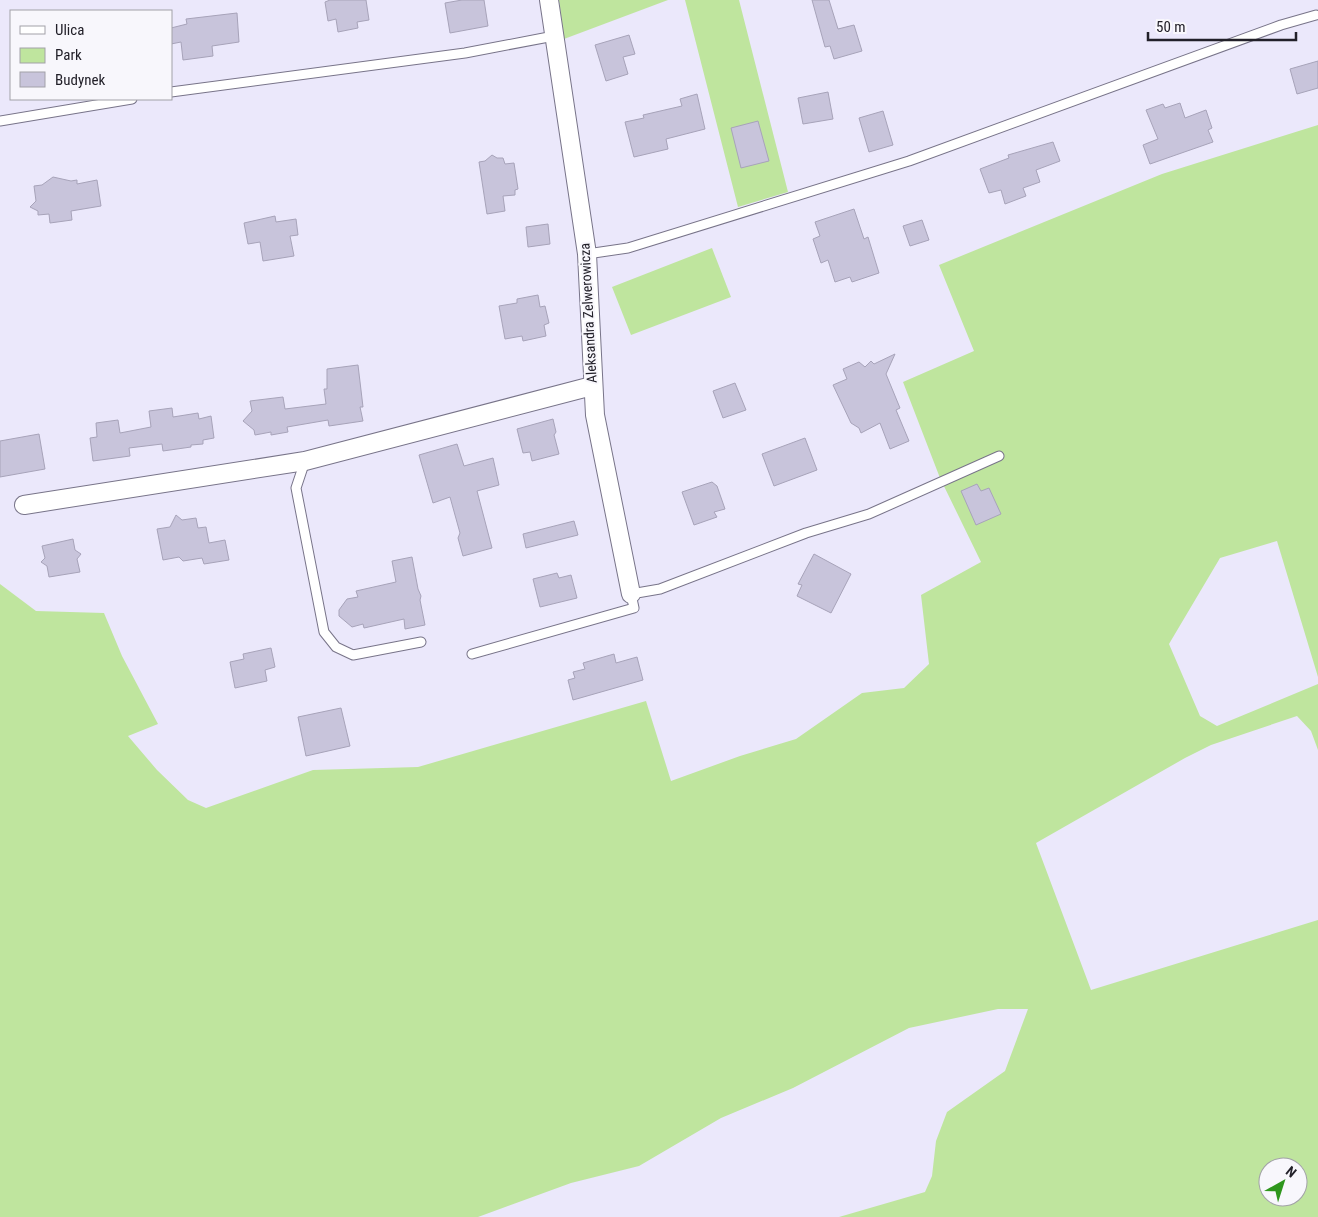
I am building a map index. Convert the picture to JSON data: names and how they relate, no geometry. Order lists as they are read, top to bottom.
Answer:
{
  "streets": {
    "street": ["Aleksandra Zelwerowicza"]
  },
  "legend": ["Ulica", "Park", "Budynek"],
  "scale_bar": "50 m",
  "north": "top right"
}
